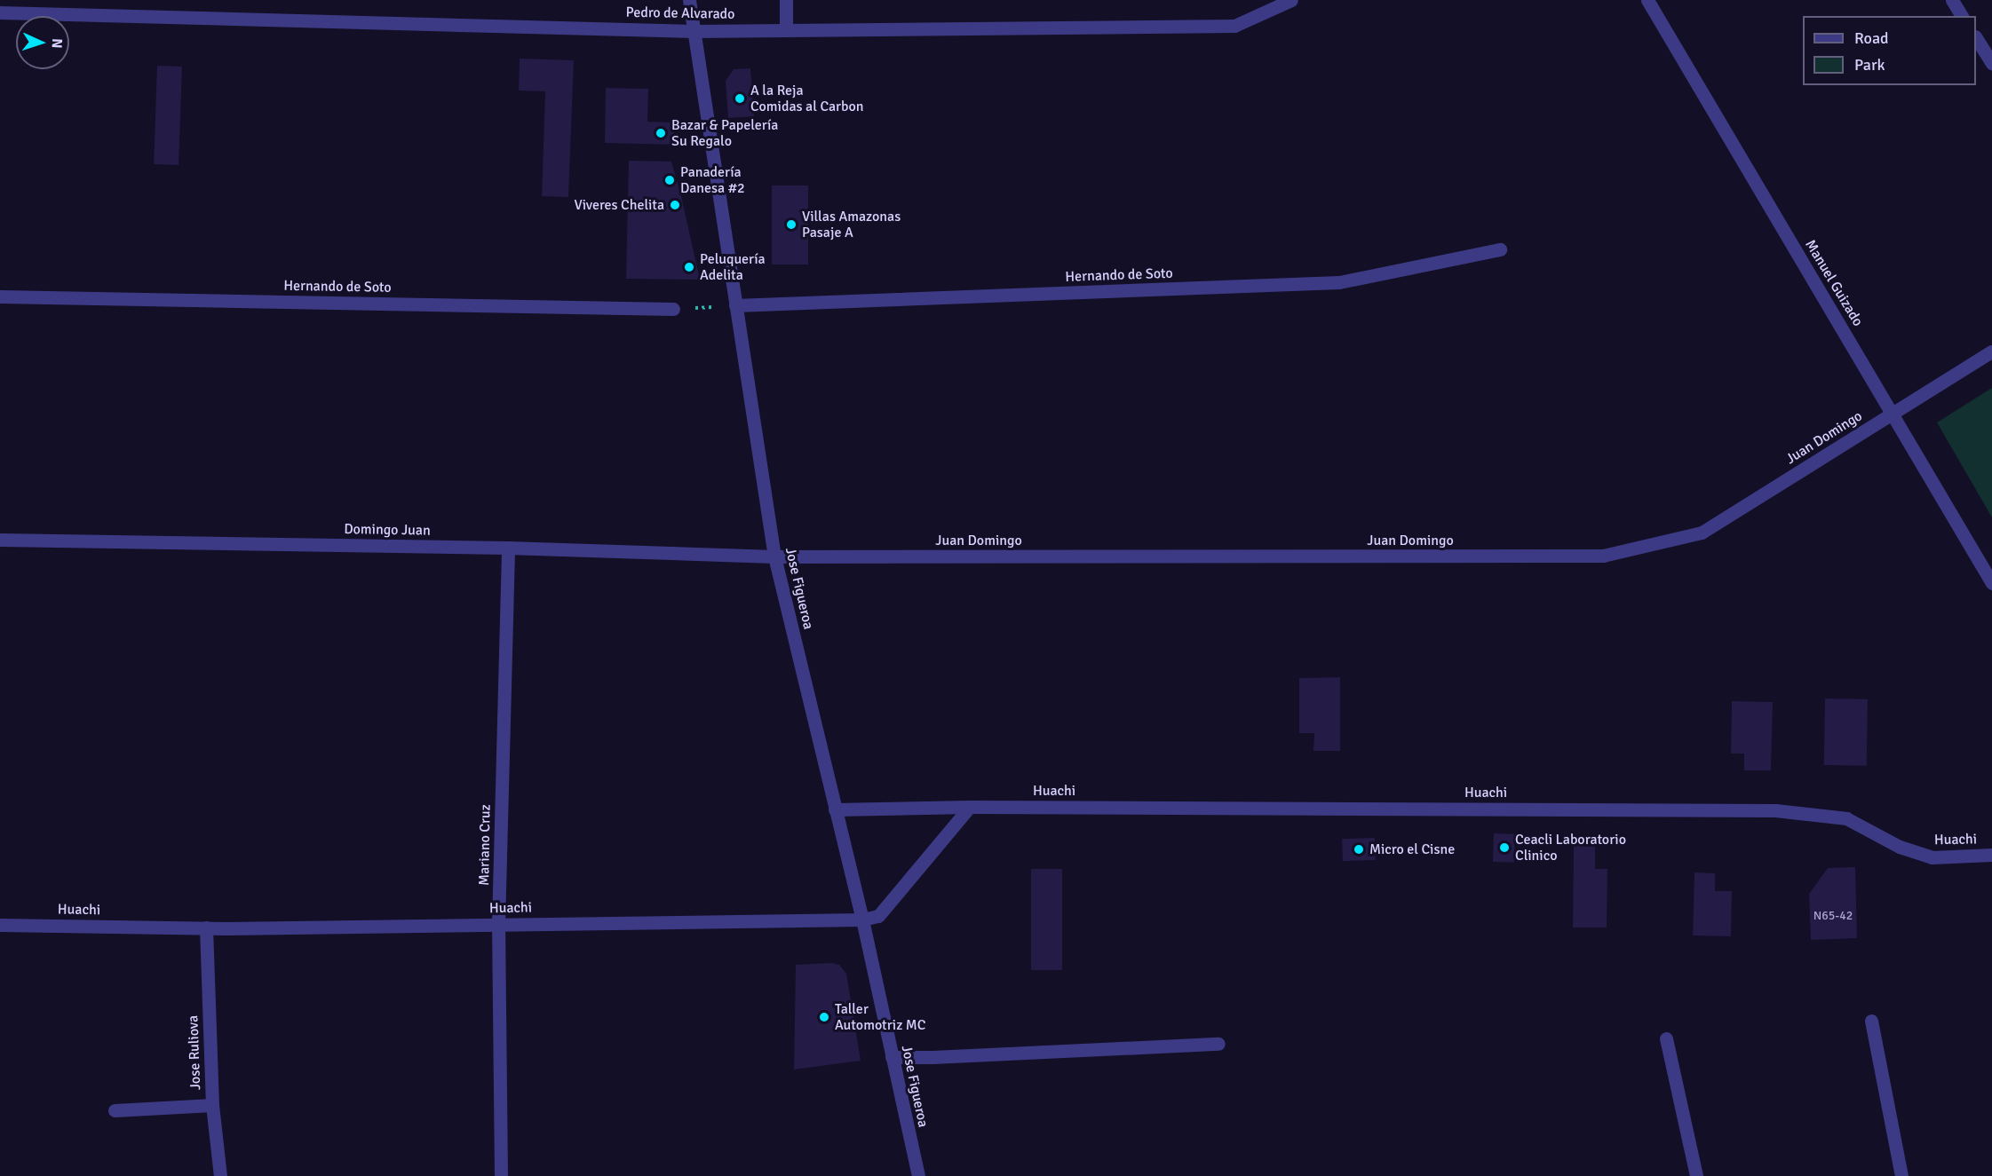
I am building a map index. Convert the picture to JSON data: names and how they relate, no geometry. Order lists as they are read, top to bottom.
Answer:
{
  "streets": {
    "street": [
      "Pedro de Alvarado",
      "Hernando de Soto",
      "Manuel Guizado",
      "Juan Domingo",
      "Domingo Juan",
      "Jose Figueroa",
      "Huachi",
      "Mariano Cruz",
      "Jose Ruliova"
    ]
  },
  "crossings": [
    ["Pedro de Alvarado", "Jose Figueroa"],
    ["Hernando de Soto", "Jose Figueroa"],
    ["Manuel Guizado", "Juan Domingo"],
    ["Juan Domingo", "Domingo Juan"],
    ["Juan Domingo", "Jose Figueroa"],
    ["Domingo Juan", "Jose Figueroa"],
    ["Domingo Juan", "Mariano Cruz"],
    ["Jose Figueroa", "Huachi"],
    ["Huachi", "Mariano Cruz"],
    ["Huachi", "Jose Ruliova"]
  ],
  "places": [
    "A la Reja Comidas al Carbon",
    "Bazar & Papelería Su Regalo",
    "Panadería Danesa #2",
    "Viveres Chelita",
    "Villas Amazonas Pasaje A",
    "Peluquería Adelita",
    "Ceacli Laboratorio Clinico",
    "Micro el Cisne",
    "Taller Automotriz MC"
  ],
  "house_numbers": ["N65-42"],
  "legend": ["Road", "Park"],
  "north": "right"
}
